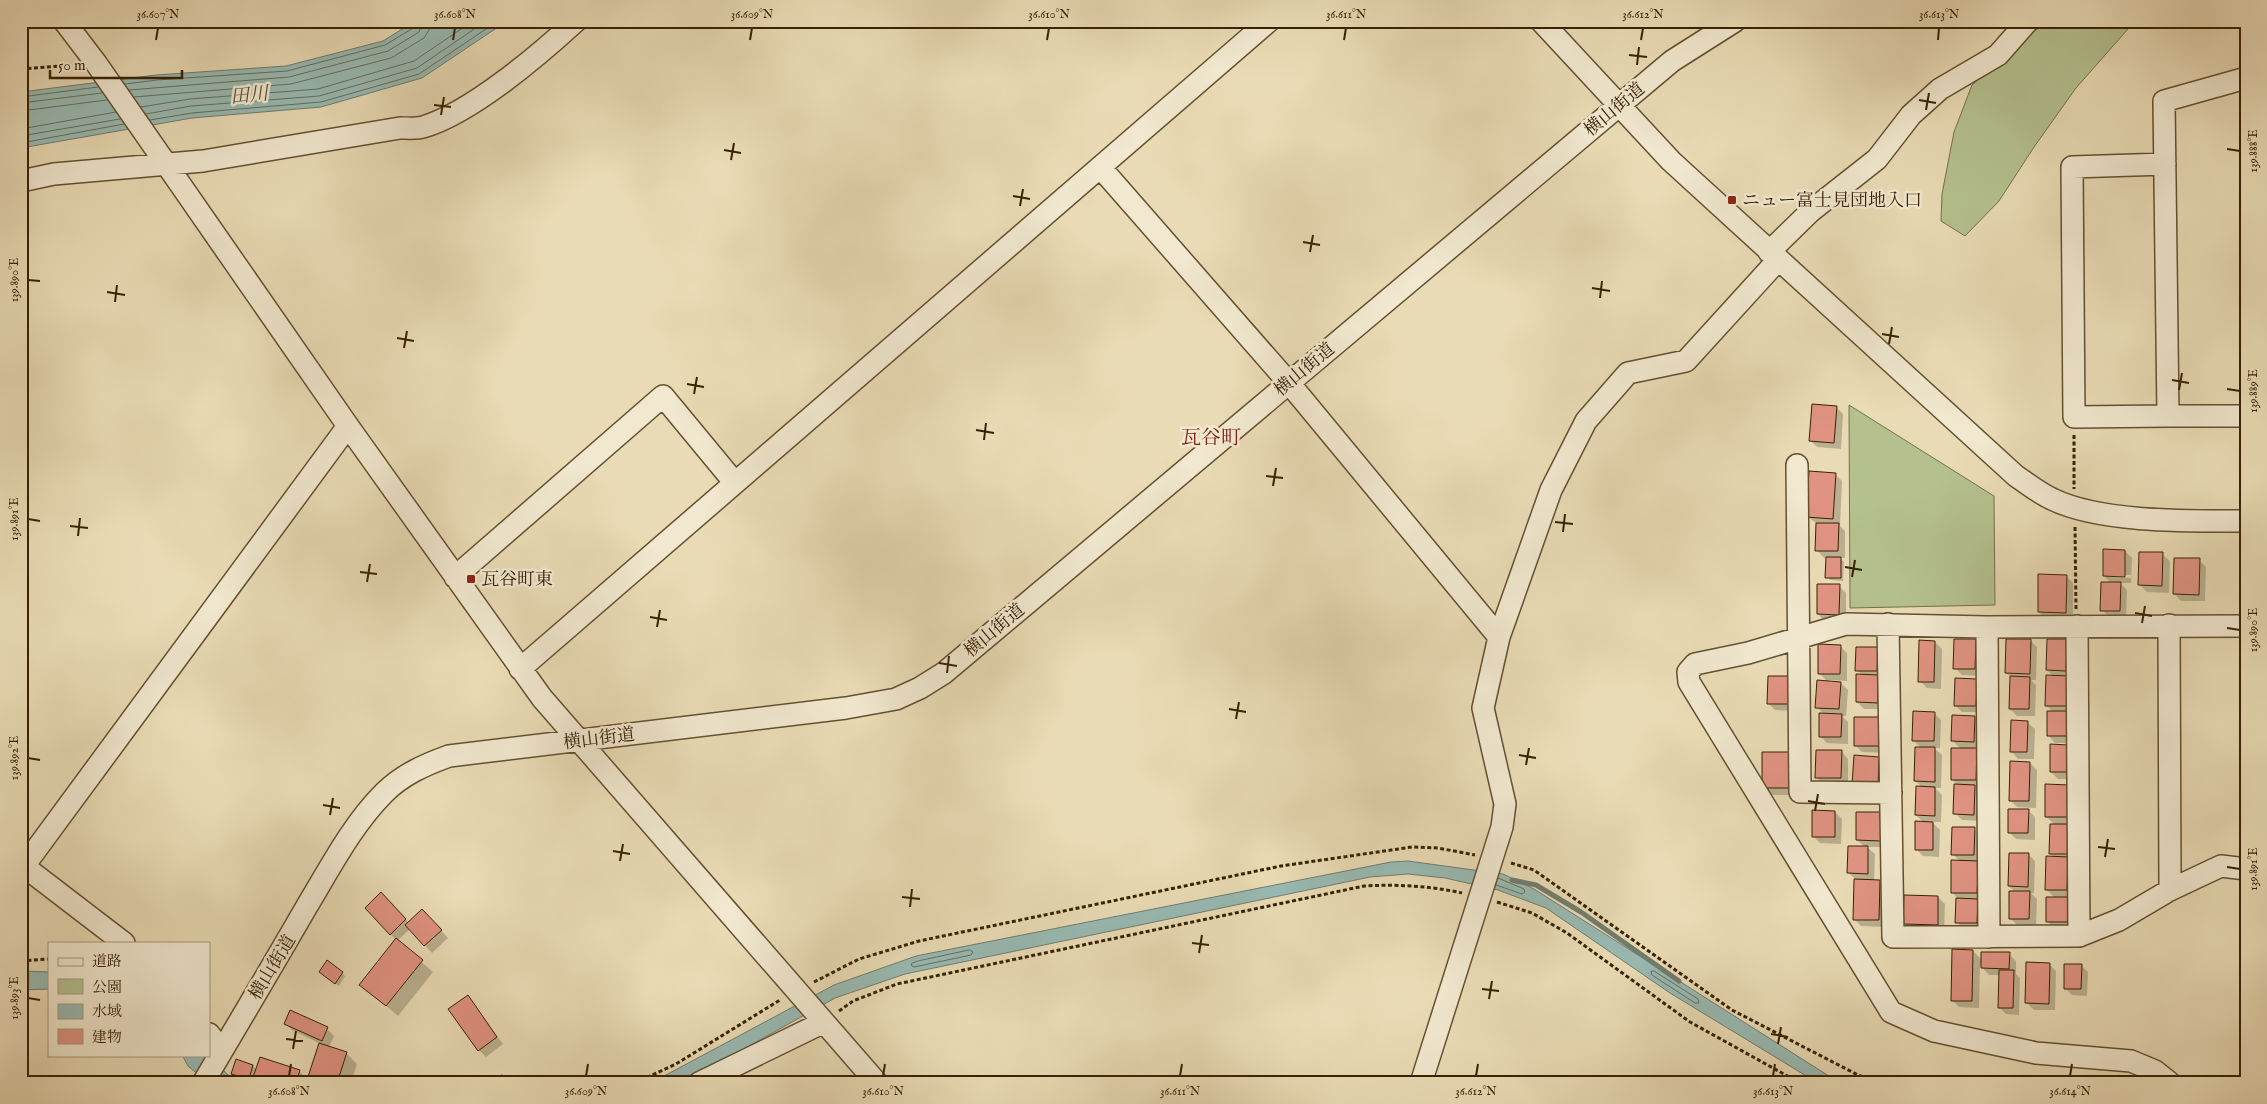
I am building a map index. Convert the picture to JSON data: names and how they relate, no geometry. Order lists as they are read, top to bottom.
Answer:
{
  "streets": {
    "street": ["横山街道"]
  },
  "districts": ["瓦谷町"],
  "water": ["田川"],
  "places": {
    "transit": ["ニュー富士見団地入口", "瓦谷町東"]
  },
  "legend": [
    "道路",
    "公園",
    "水域",
    "建物"
  ],
  "scale_bar": "50 m",
  "coordinates": [
    "36.607°N",
    "36.608°N",
    "36.609°N",
    "36.610°N",
    "36.611°N",
    "36.612°N",
    "36.613°N",
    "139.888°E",
    "139.890°E",
    "139.889°E",
    "139.891°E",
    "139.892°E",
    "139.893°E",
    "36.614°N"
  ]
}
